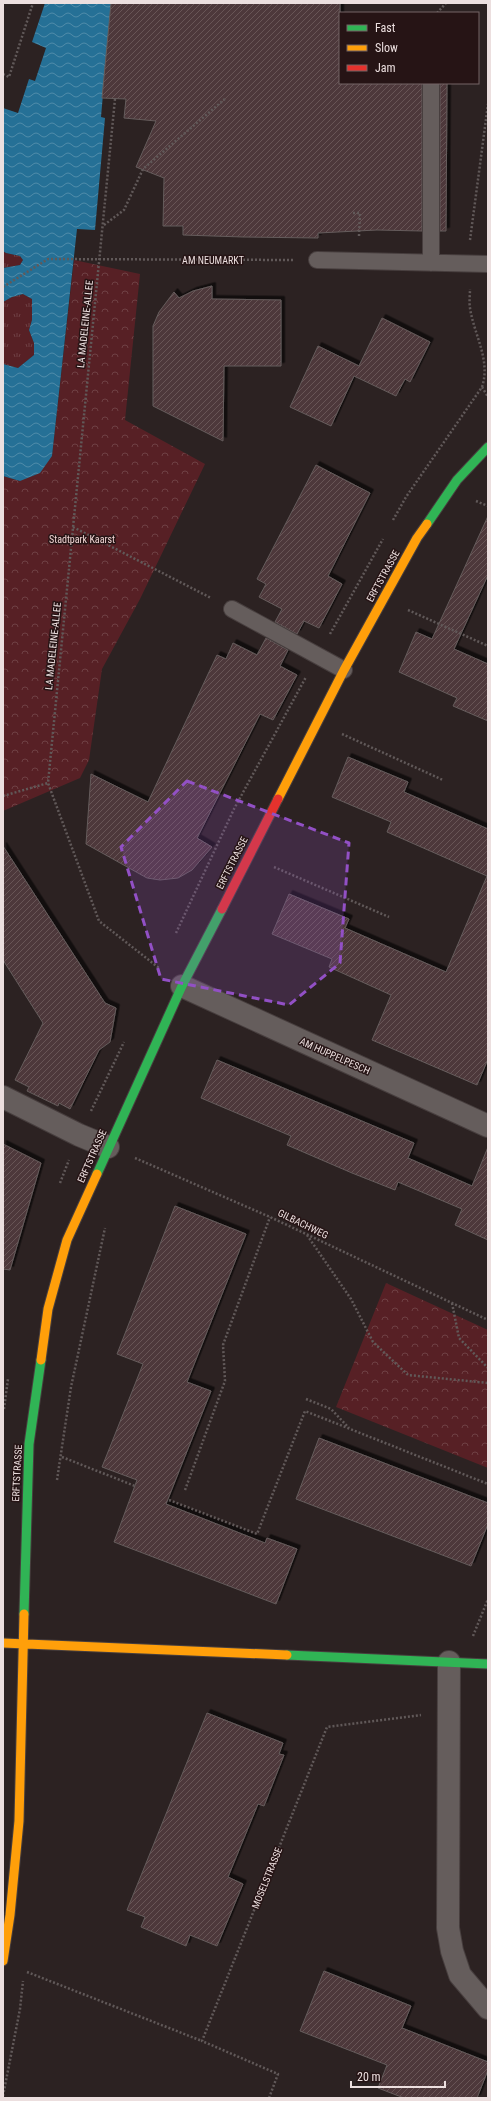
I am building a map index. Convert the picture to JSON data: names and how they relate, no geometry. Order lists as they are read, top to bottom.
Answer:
{
  "streets": {
    "street": ["ERFTSTRASSE", "AM HUPPELPESCH"],
    "path": [
      "AM NEUMARKT",
      "LA MADELEINE-ALLEE",
      "GILBACHWEG",
      "MOSELSTRASSE"
    ]
  },
  "crossings": [
    ["AM NEUMARKT", "LA MADELEINE-ALLEE"],
    ["LA MADELEINE-ALLEE", "ERFTSTRASSE"],
    ["LA MADELEINE-ALLEE", "AM HUPPELPESCH"],
    ["ERFTSTRASSE", "AM HUPPELPESCH"],
    ["ERFTSTRASSE", "GILBACHWEG"]
  ],
  "parks": ["Stadtpark Kaarst"],
  "legend": ["Fast", "Slow", "Jam"],
  "scale_bar": "20 m"
}
